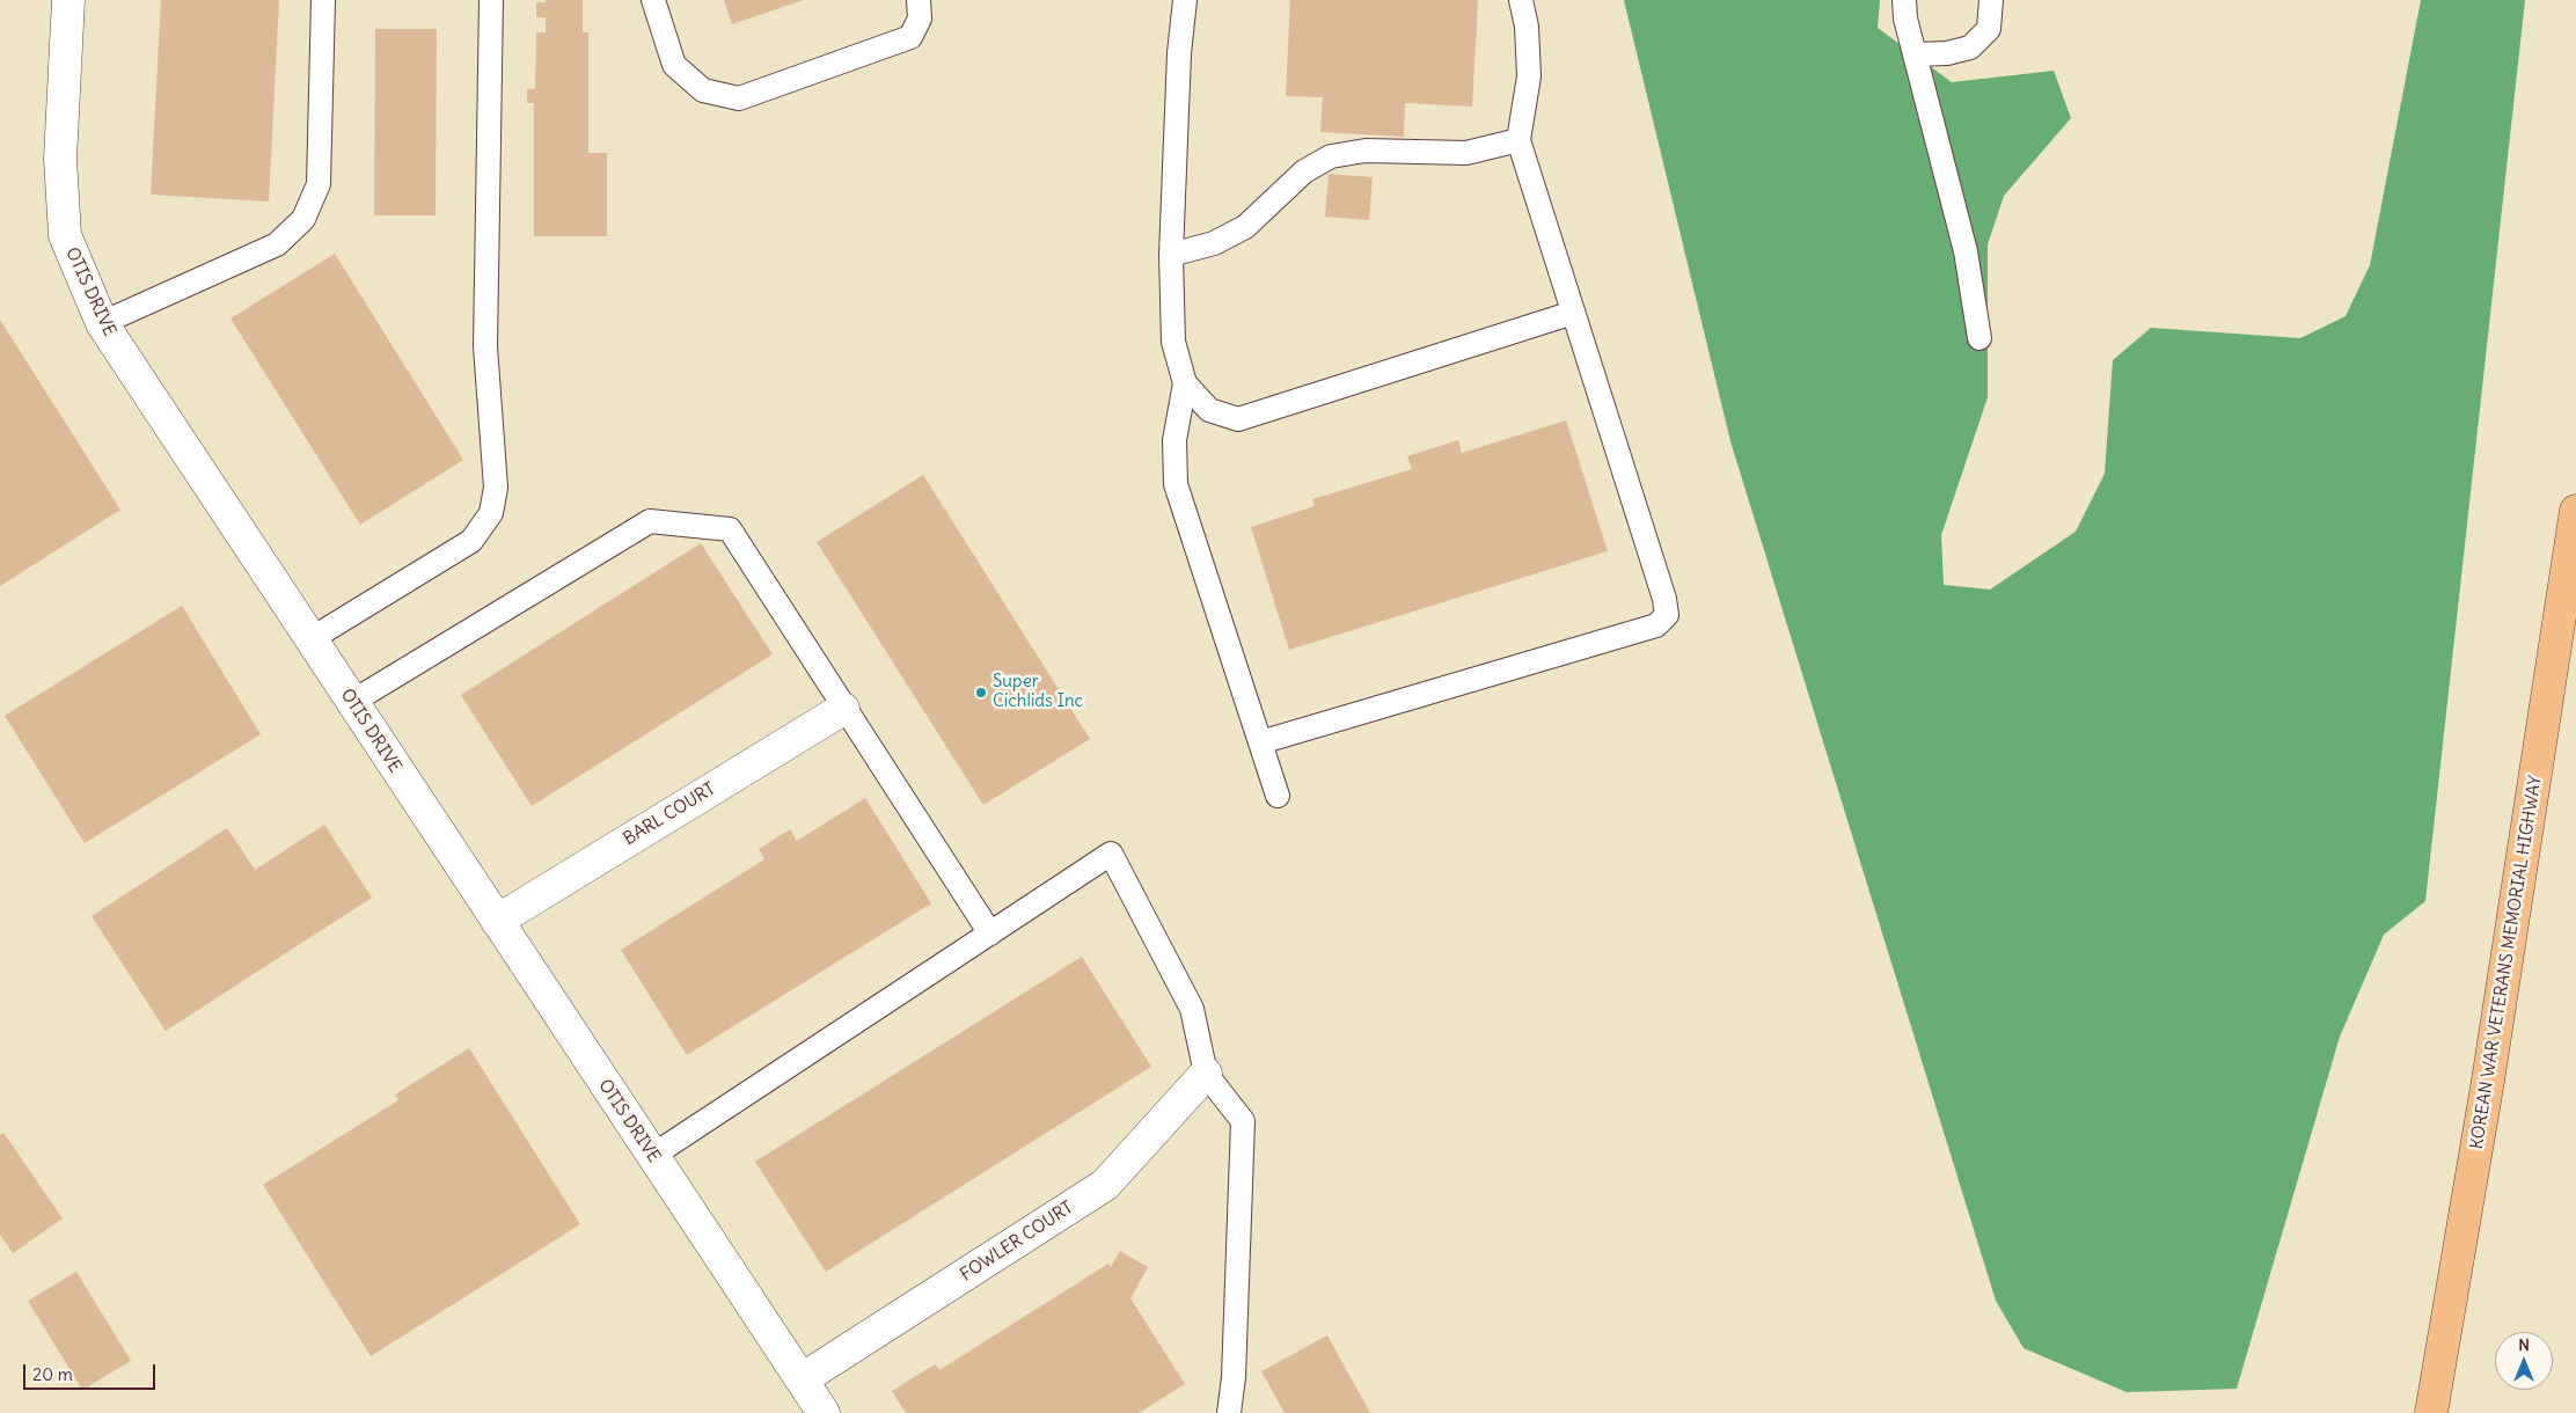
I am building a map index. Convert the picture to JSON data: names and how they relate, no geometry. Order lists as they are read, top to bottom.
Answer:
{
  "streets": {
    "highway": ["KOREAN WAR VETERANS MEMORIAL HIGHWAY"],
    "street": ["OTIS DRIVE", "BARL COURT", "FOWLER COURT"]
  },
  "crossings": [
    ["OTIS DRIVE", "BARL COURT"],
    ["OTIS DRIVE", "FOWLER COURT"]
  ],
  "places": ["Super Cichlids Inc"],
  "scale_bar": "20 m",
  "north": "top"
}
